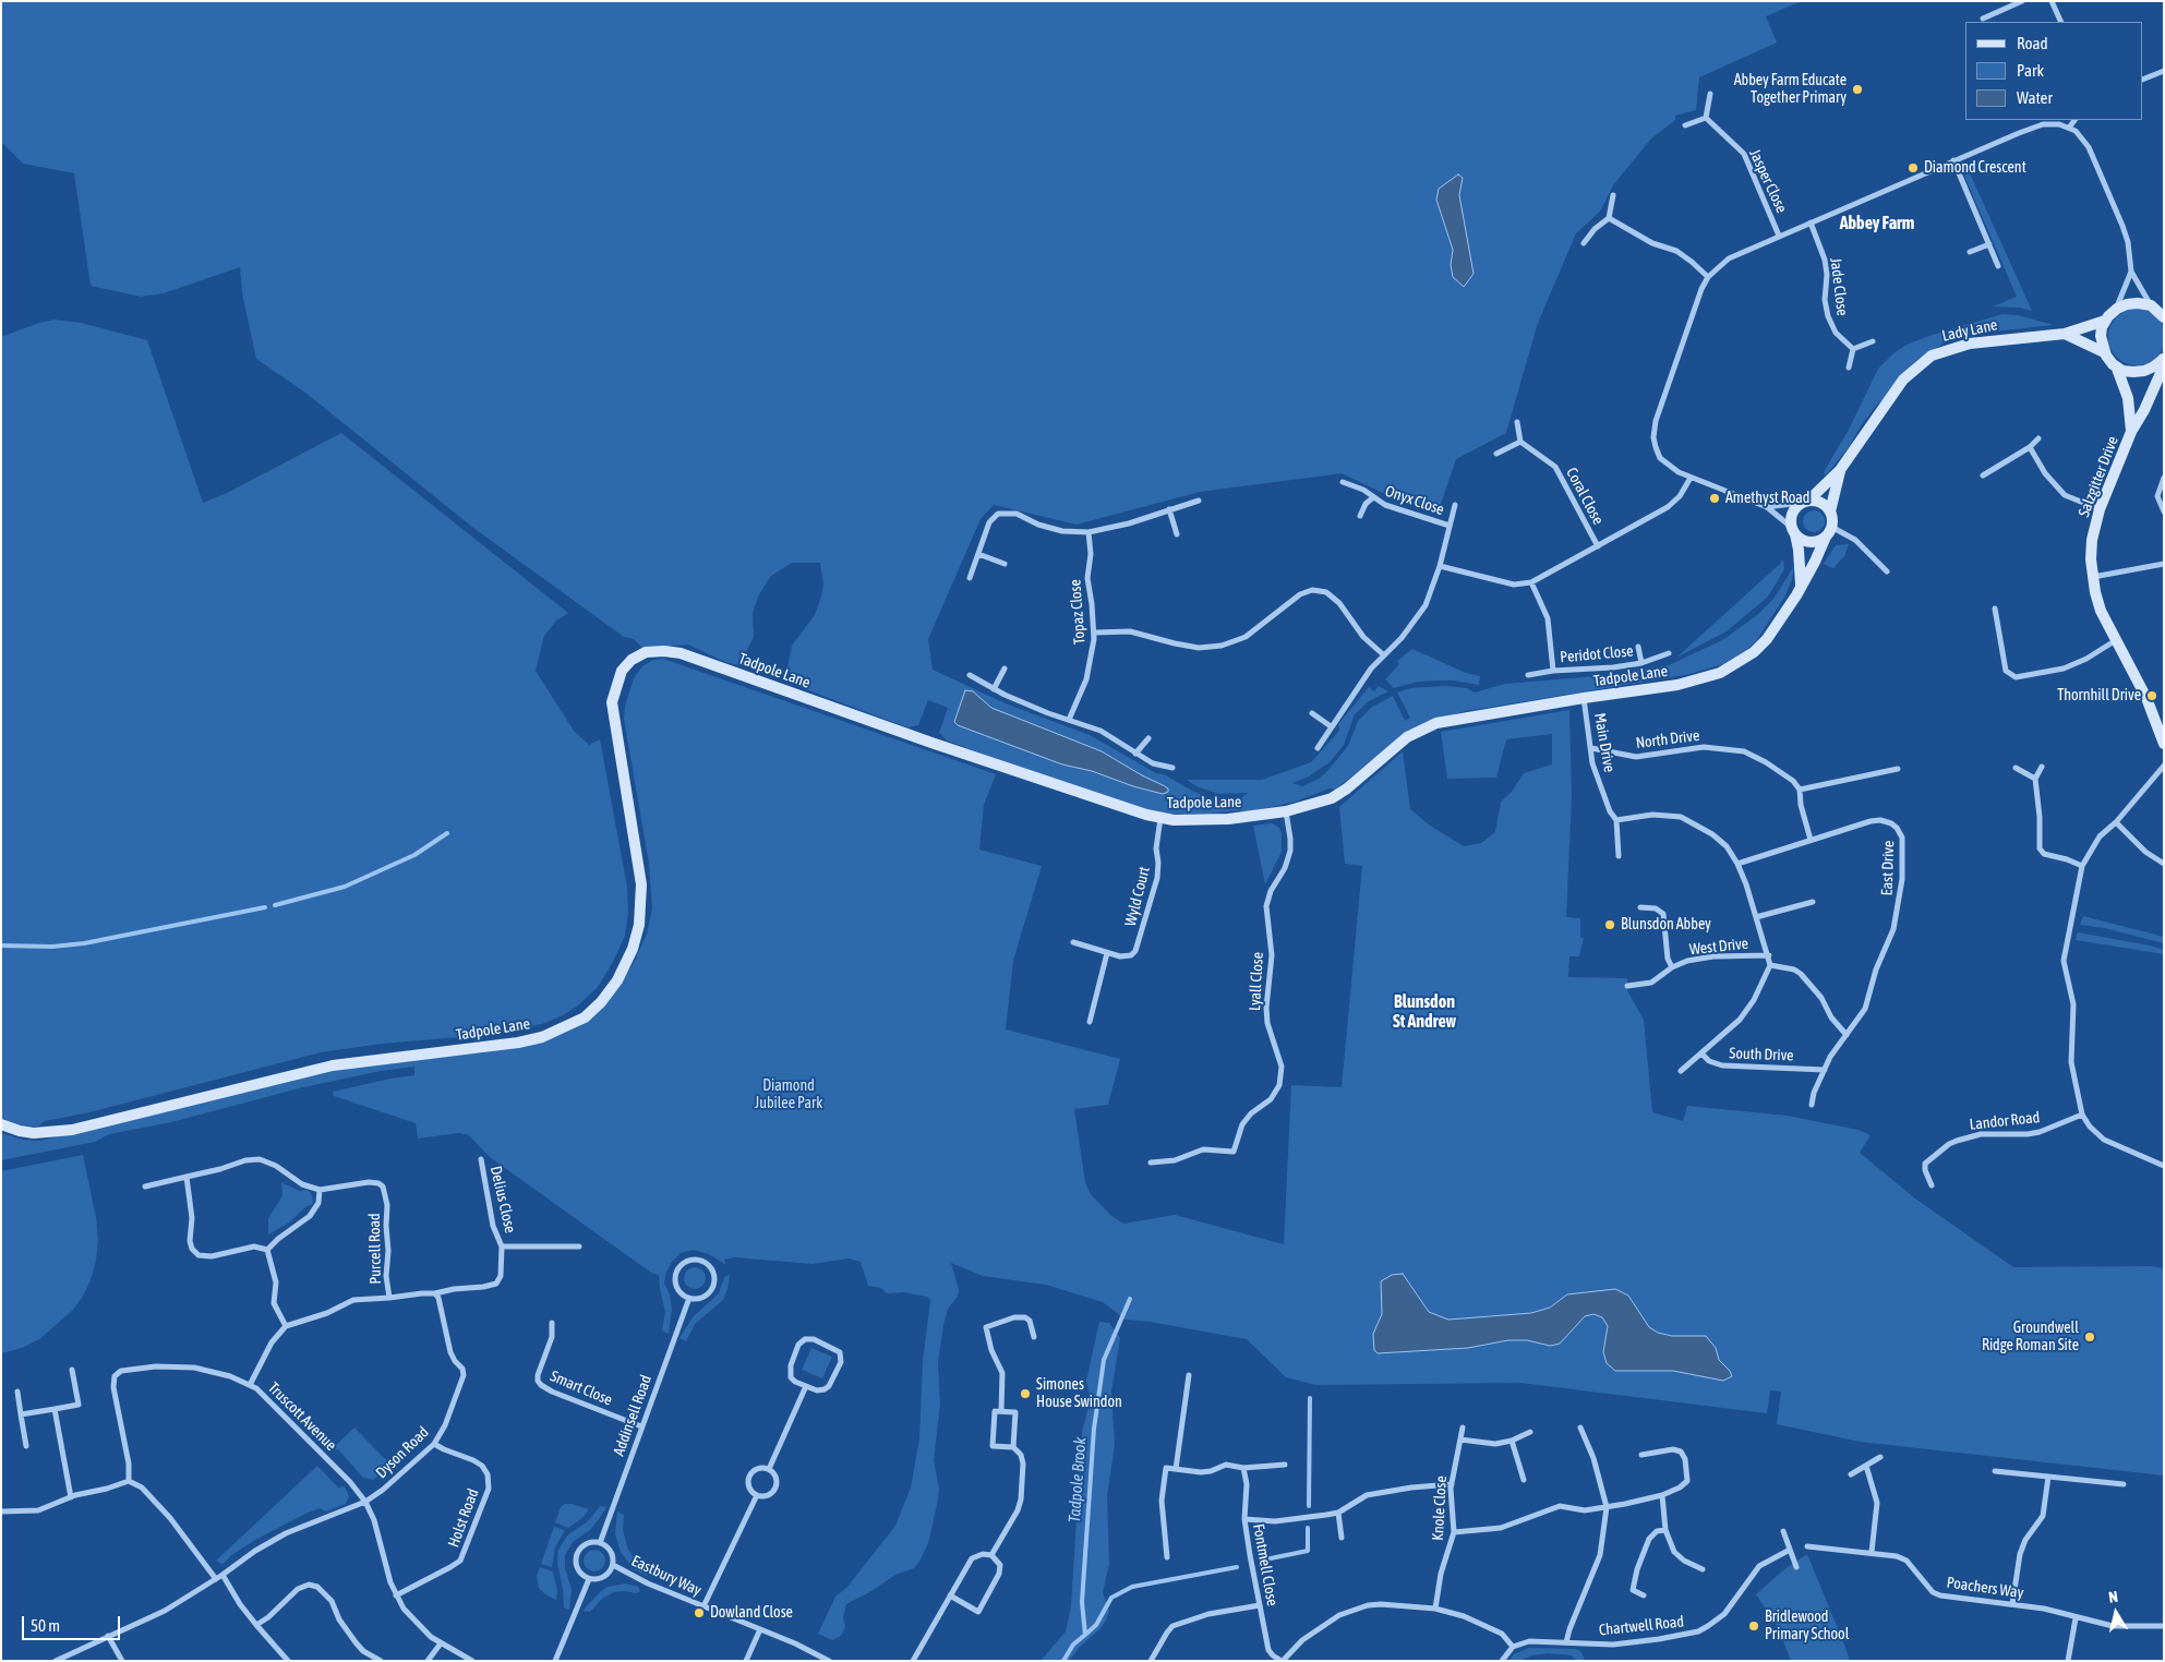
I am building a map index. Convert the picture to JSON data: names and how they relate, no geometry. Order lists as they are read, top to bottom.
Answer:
{
  "streets": {
    "street": [
      "Jasper Close",
      "Jade Close",
      "Lady Lane",
      "Salzgitter Drive",
      "Coral Close",
      "Onyx Close",
      "Topaz Close",
      "Peridot Close",
      "Tadpole Lane",
      "North Drive",
      "Main Drive",
      "East Drive",
      "Wyld Court",
      "West Drive",
      "Lyall Close",
      "South Drive",
      "Landor Road",
      "Delius Close",
      "Purcell Road",
      "Smart Close",
      "Addinsell Road",
      "Truscott Avenue",
      "Dyson Road",
      "Knole Close",
      "Holst Road",
      "Fontmell Close",
      "Eastbury Way",
      "Poachers Way",
      "Chartwell Road"
    ]
  },
  "crossings": [
    ["Lady Lane", "Tadpole Lane"],
    ["Tadpole Lane", "Main Drive"],
    ["Tadpole Lane", "Wyld Court"],
    ["Tadpole Lane", "Lyall Close"],
    ["North Drive", "Main Drive"],
    ["Delius Close", "Purcell Road"],
    ["Delius Close", "Dyson Road"],
    ["Purcell Road", "Dyson Road"],
    ["Smart Close", "Addinsell Road"],
    ["Addinsell Road", "Eastbury Way"],
    ["Truscott Avenue", "Dyson Road"],
    ["Truscott Avenue", "Holst Road"],
    ["Dyson Road", "Holst Road"]
  ],
  "districts": ["Abbey Farm", "Blunsdon St Andrew"],
  "water": ["Tadpole Brook"],
  "parks": ["Diamond Jubilee Park"],
  "places": [
    "Abbey Farm Educate Together Primary",
    "Diamond Crescent",
    "Amethyst Road",
    "Thornhill Drive",
    "Blunsdon Abbey",
    "Groundwell Ridge Roman Site",
    "Simones House Swindon",
    "Dowland Close",
    "Bridlewood Primary School"
  ],
  "legend": ["Road", "Park", "Water"],
  "scale_bar": "50 m",
  "north": "top"
}
